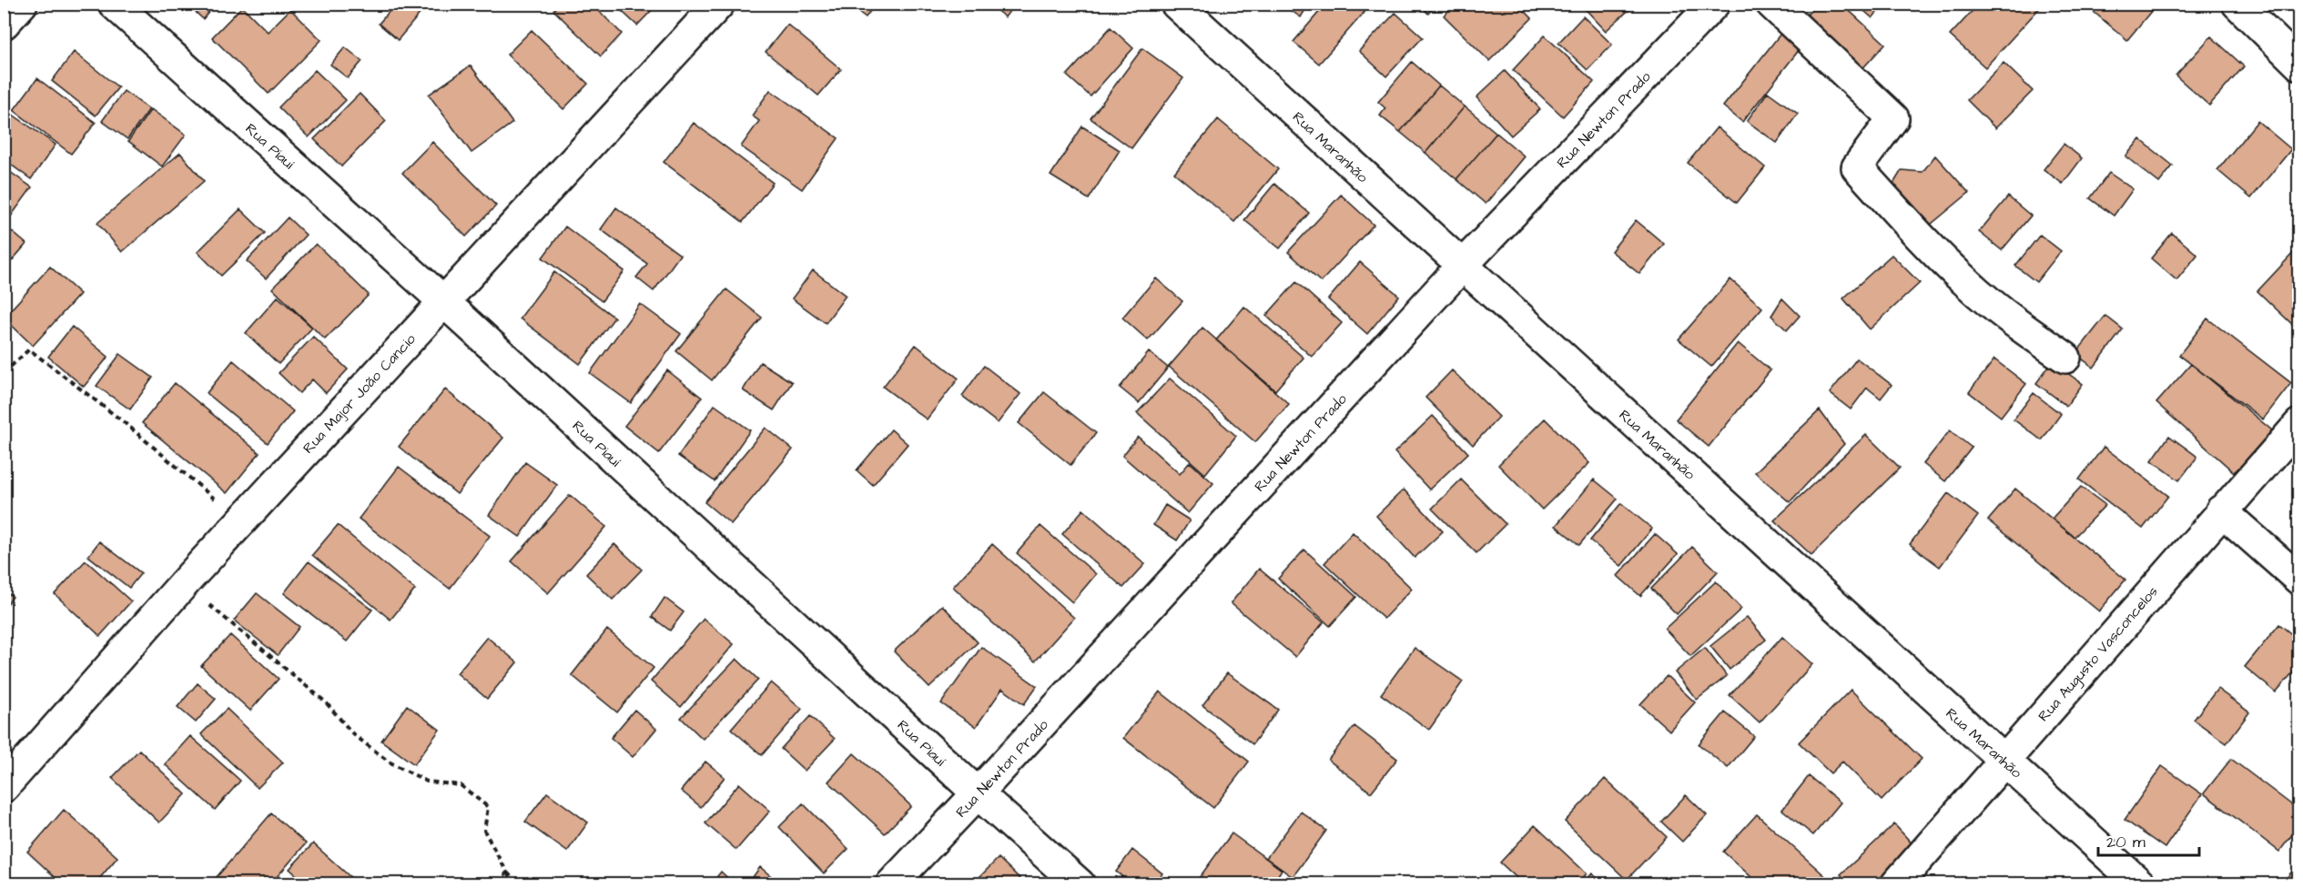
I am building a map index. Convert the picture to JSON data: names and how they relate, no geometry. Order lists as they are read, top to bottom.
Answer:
{
  "streets": {
    "street": [
      "Rua Newton Prado",
      "Rua Piauí",
      "Rua Maranhão",
      "Rua Major João Cancio",
      "Rua Augusto Vasconcelos"
    ]
  },
  "crossings": [
    ["Rua Newton Prado", "Rua Piauí"],
    ["Rua Newton Prado", "Rua Maranhão"],
    ["Rua Piauí", "Rua Major João Cancio"],
    ["Rua Maranhão", "Rua Augusto Vasconcelos"]
  ],
  "scale_bar": "20 m"
}
